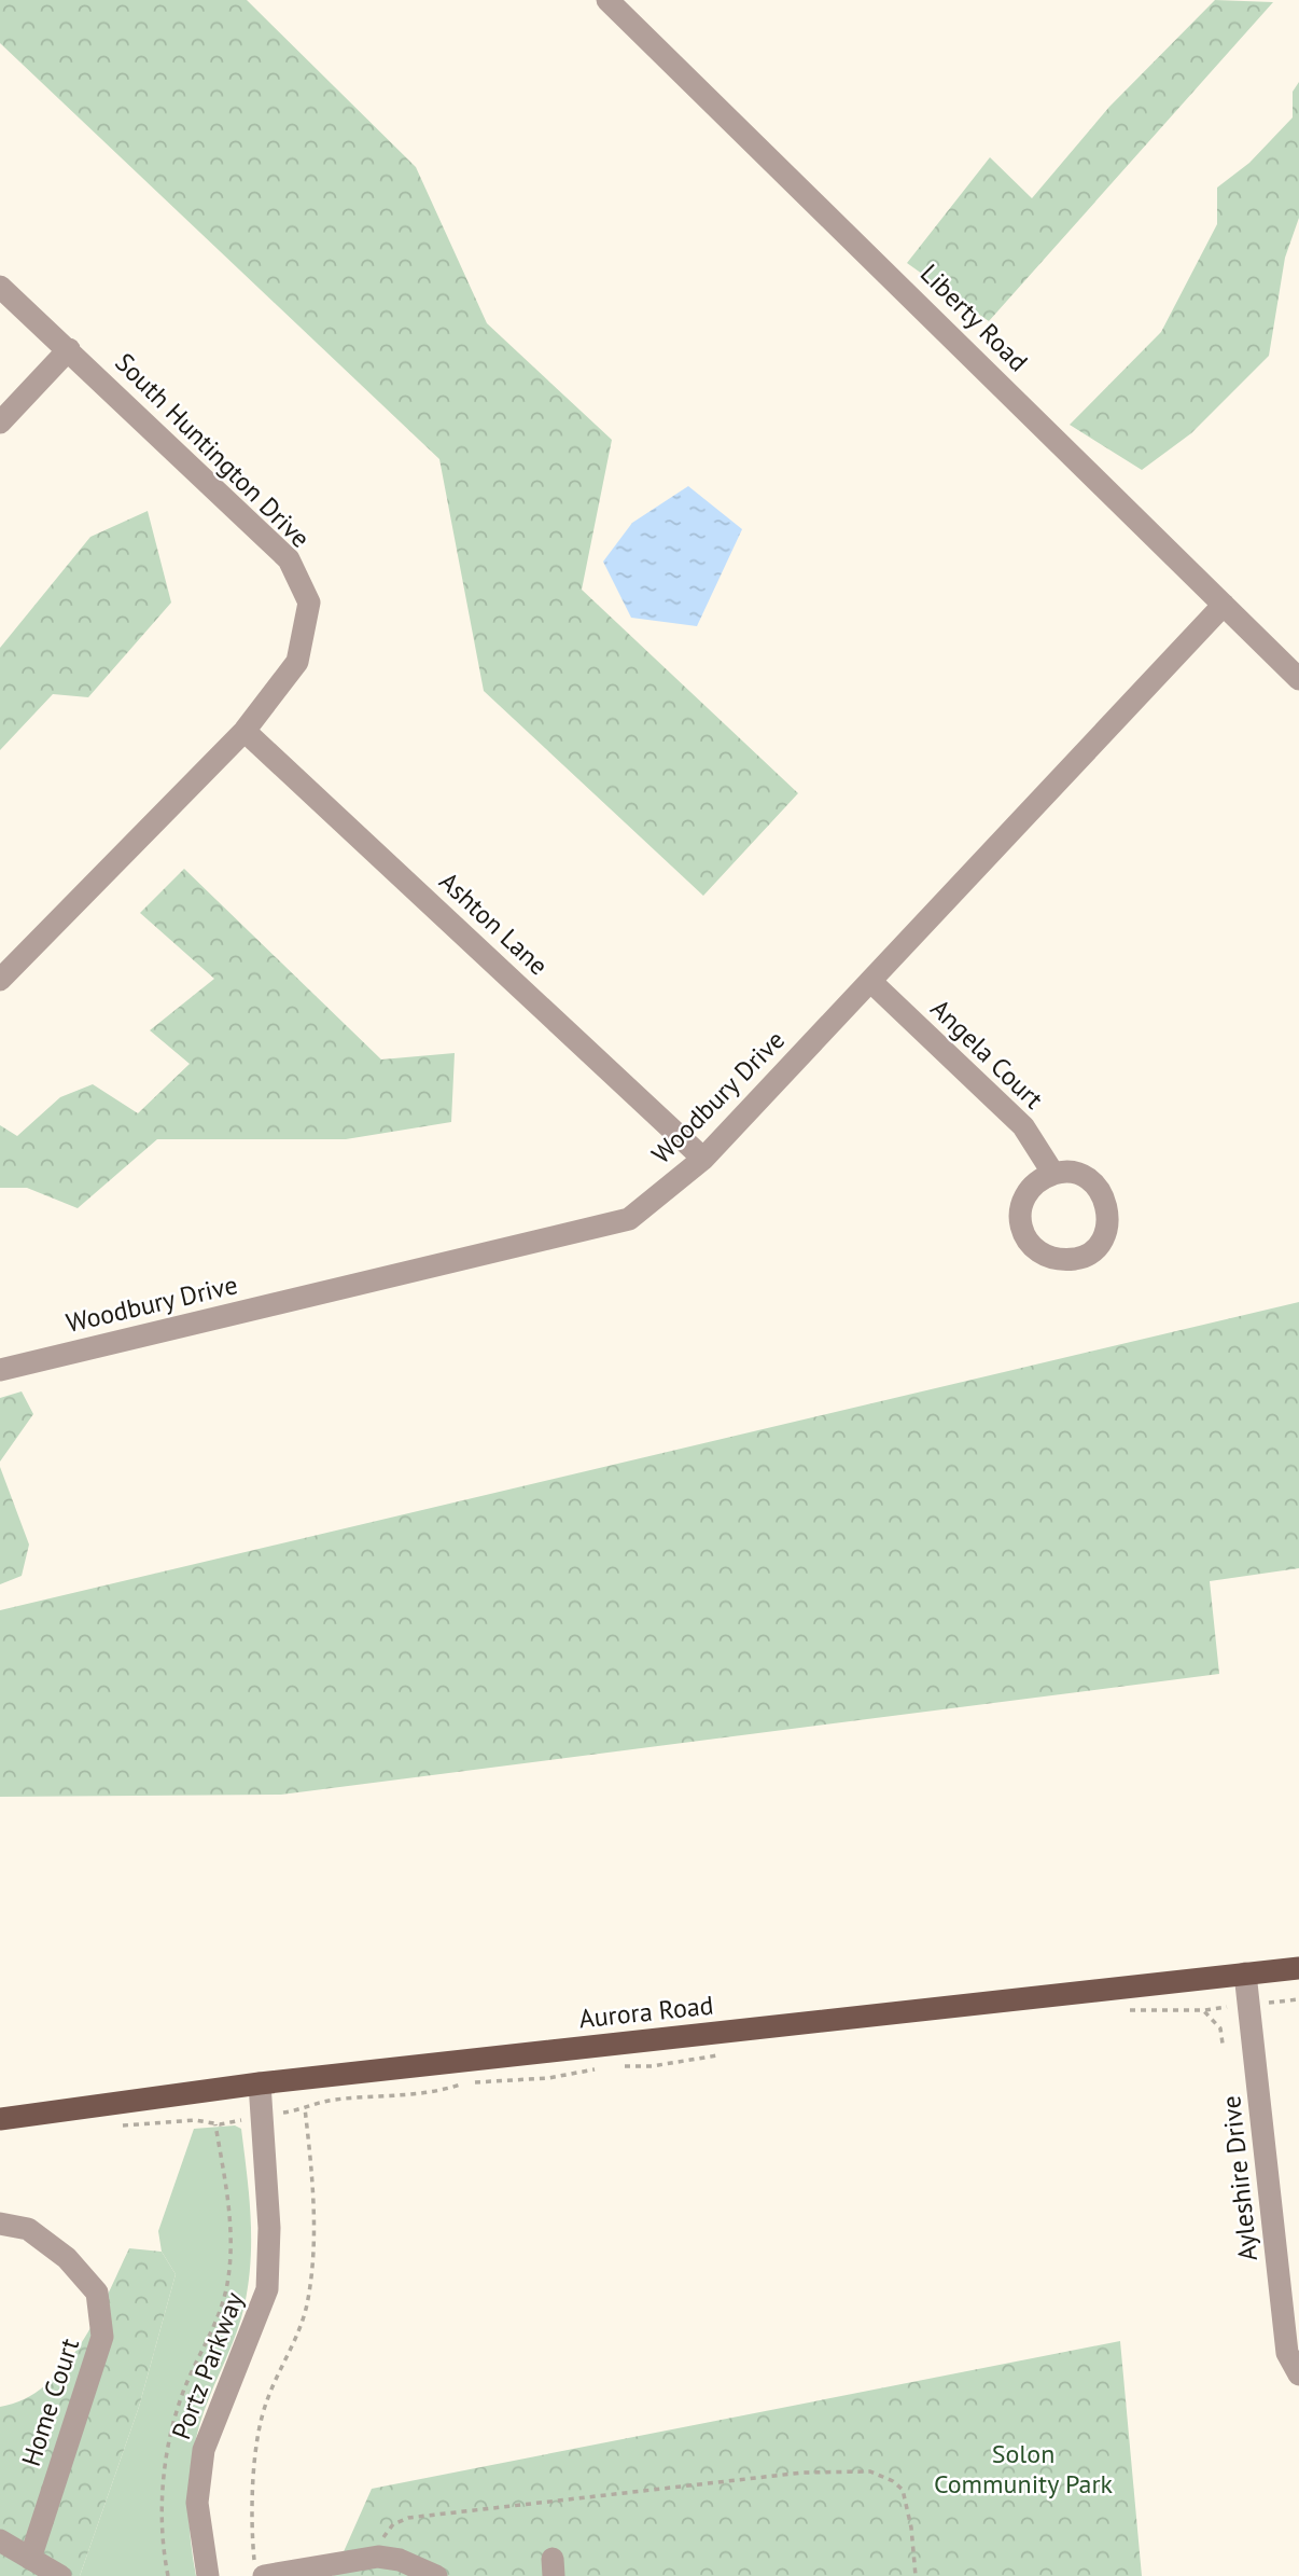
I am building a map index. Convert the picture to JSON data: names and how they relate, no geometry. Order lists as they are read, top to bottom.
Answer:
{
  "streets": {
    "main road": ["Aurora Road"],
    "street": [
      "Liberty Road",
      "South Huntington Drive",
      "Ashton Lane",
      "Angela Court",
      "Woodbury Drive",
      "Ayleshire Drive",
      "Portz Parkway",
      "Home Court"
    ]
  },
  "crossings": [
    ["Liberty Road", "Woodbury Drive"],
    ["South Huntington Drive", "Ashton Lane"],
    ["Ashton Lane", "Woodbury Drive"],
    ["Angela Court", "Woodbury Drive"],
    ["Aurora Road", "Ayleshire Drive"],
    ["Aurora Road", "Portz Parkway"]
  ],
  "parks": ["Solon Community Park"]
}
